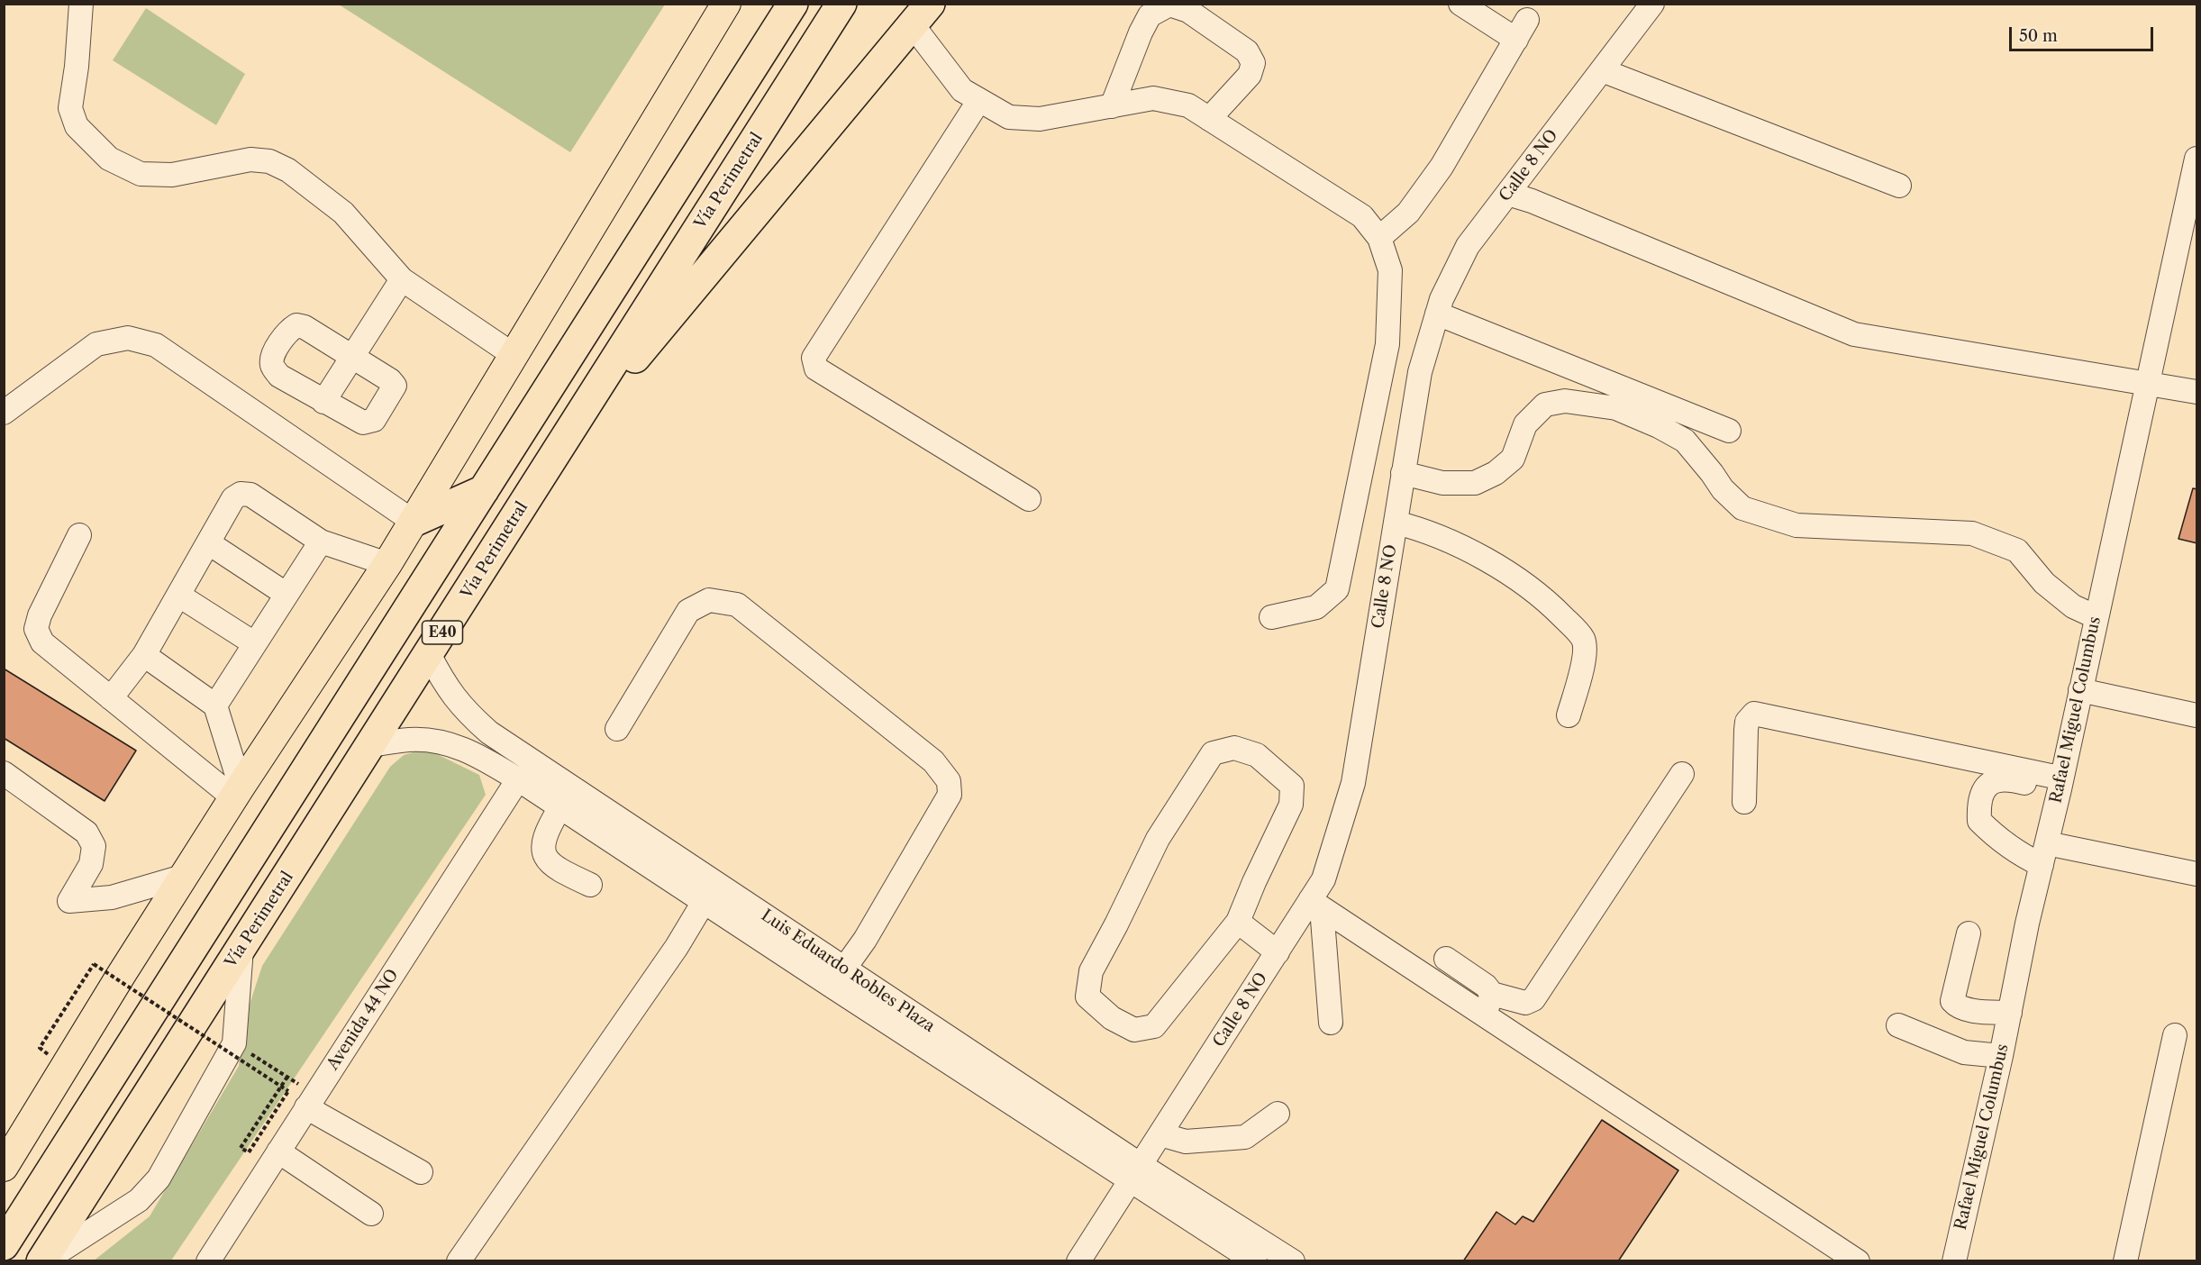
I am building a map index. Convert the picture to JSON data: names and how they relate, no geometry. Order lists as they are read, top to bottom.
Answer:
{
  "streets": {
    "highway": ["Vía Perimetral", "E40"],
    "street": [
      "Calle 8 NO",
      "Rafael Miguel Columbus",
      "Luis Eduardo Robles Plaza",
      "Avenida 44 NO"
    ]
  },
  "crossings": [
    ["Calle 8 NO", "Luis Eduardo Robles Plaza"],
    ["Vía Perimetral", "Luis Eduardo Robles Plaza"],
    ["Luis Eduardo Robles Plaza", "Avenida 44 NO"]
  ],
  "scale_bar": "50 m"
}
